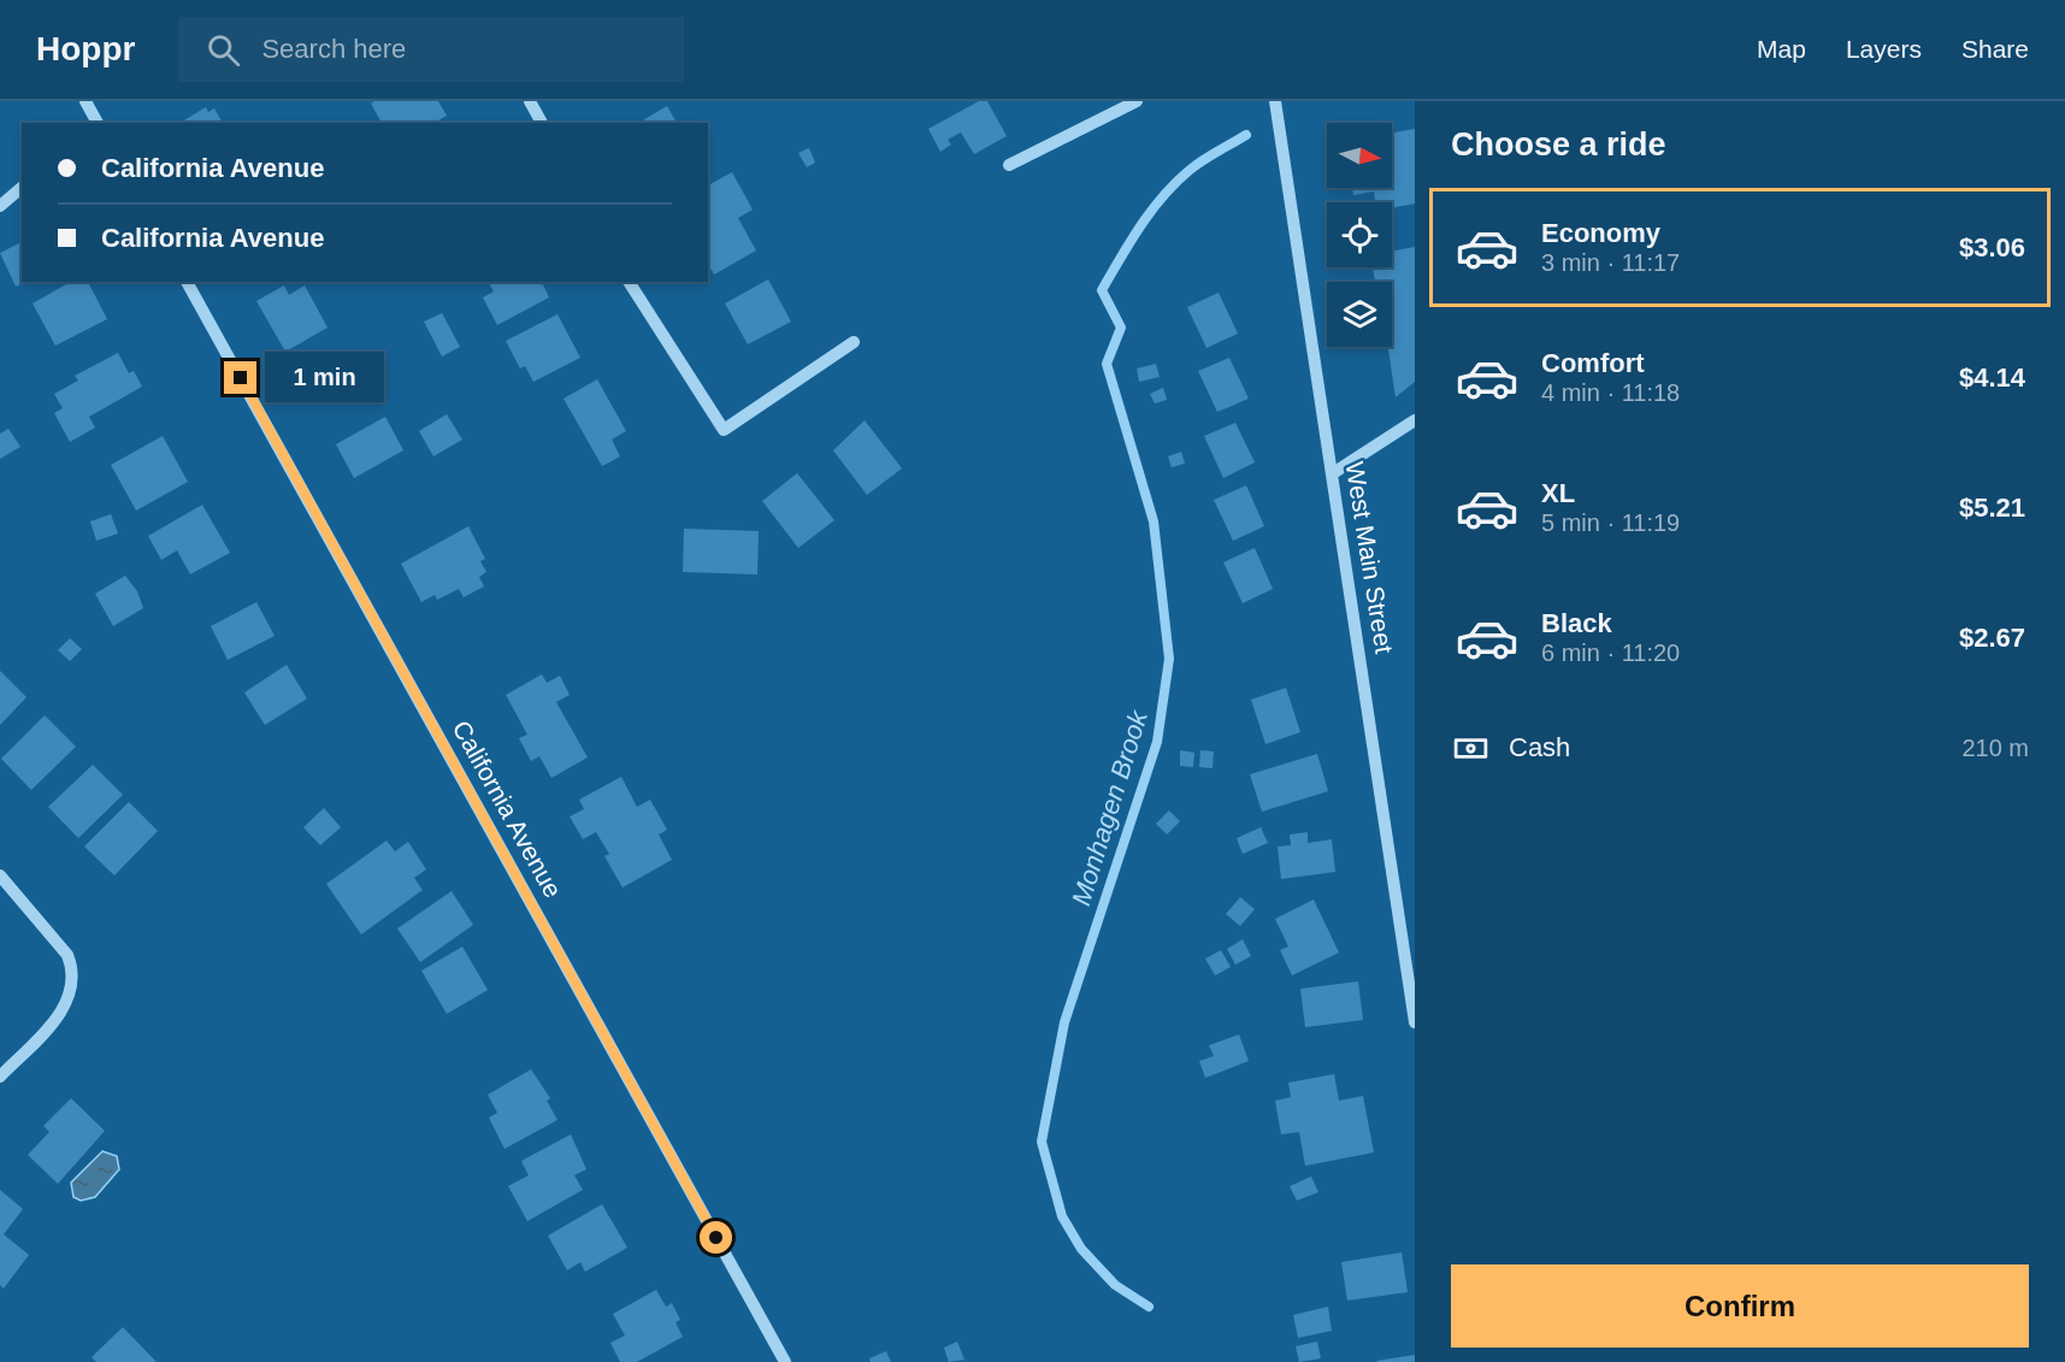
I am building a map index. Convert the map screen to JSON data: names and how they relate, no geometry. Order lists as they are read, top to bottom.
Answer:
{
  "streets": {
    "street": ["West Main Street", "California Avenue"]
  },
  "water": ["Monhagen Brook"],
  "north": "right",
  "page": {
    "header": "Hoppr",
    "search": "Search here",
    "nav": ["Map", "Layers", "Share"],
    "heading": "Choose a ride",
    "banner": ["California Avenue", "California Avenue"],
    "list": [
      {
        "name": "Economy",
        "note": "3 min · 11:17",
        "value": "$3.06"
      },
      {
        "name": "Comfort",
        "note": "4 min · 11:18",
        "value": "$4.14"
      },
      {
        "name": "XL",
        "note": "5 min · 11:19",
        "value": "$5.21"
      },
      {
        "name": "Black",
        "note": "6 min · 11:20",
        "value": "$2.67"
      }
    ],
    "bubble": "1 min",
    "pay": ["Cash", "210 m"],
    "buttons": "Confirm"
  }
}
